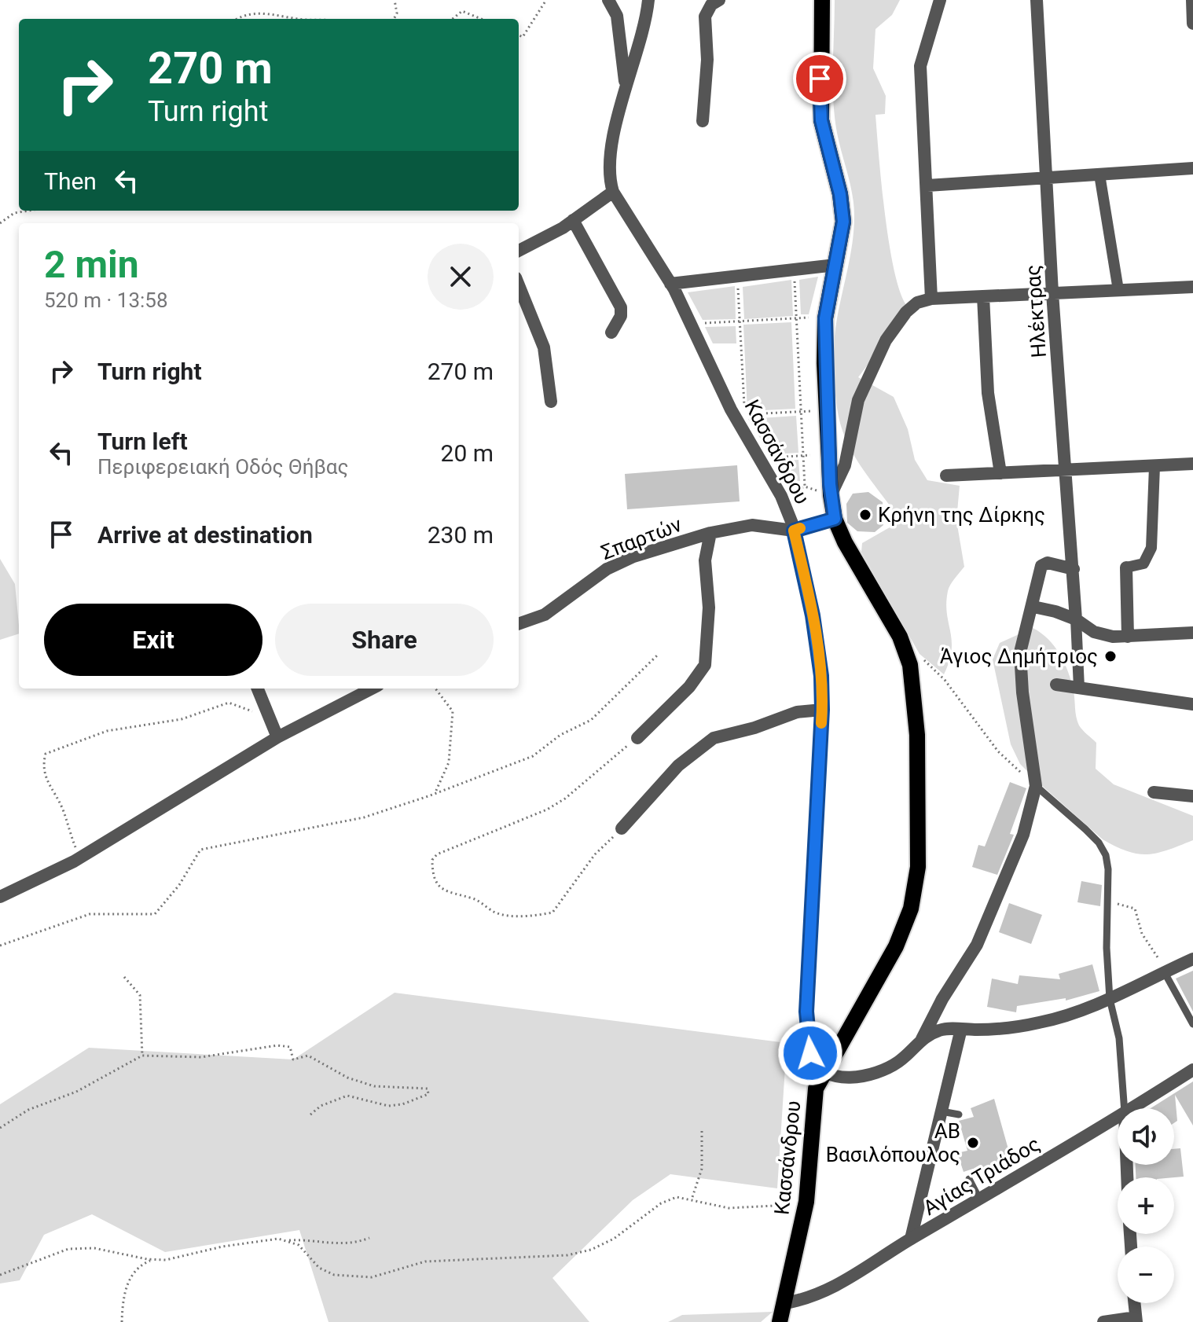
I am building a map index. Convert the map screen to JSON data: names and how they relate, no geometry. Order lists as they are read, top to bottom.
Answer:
{
  "streets": {
    "main road": ["Κασσάνδρου"],
    "street": ["Ηλέκτρας", "Σπαρτών", "Αγίας Τριάδος"]
  },
  "crossings": [
    ["Κασσάνδρου", "Σπαρτών"],
    ["Κασσάνδρου", "Αγίας Τριάδος"]
  ],
  "places": ["Κρήνη της Δίρκης", "Άγιος Δημήτριος", "ΑΒ Βασιλόπουλος"],
  "page": {
    "turn": ["270 m", "Turn right"],
    "then": "Then",
    "heading": ["2 min", "520 m · 13:58"],
    "list": [
      {
        "name": "Turn right",
        "value": "270 m"
      },
      {
        "name": "Turn left",
        "note": "Περιφερειακή Οδός Θήβας",
        "value": "20 m"
      },
      {
        "name": "Arrive at destination",
        "value": "230 m"
      }
    ],
    "buttons": ["Exit", "Share"],
    "map_buttons": ["+", "−"]
  }
}
